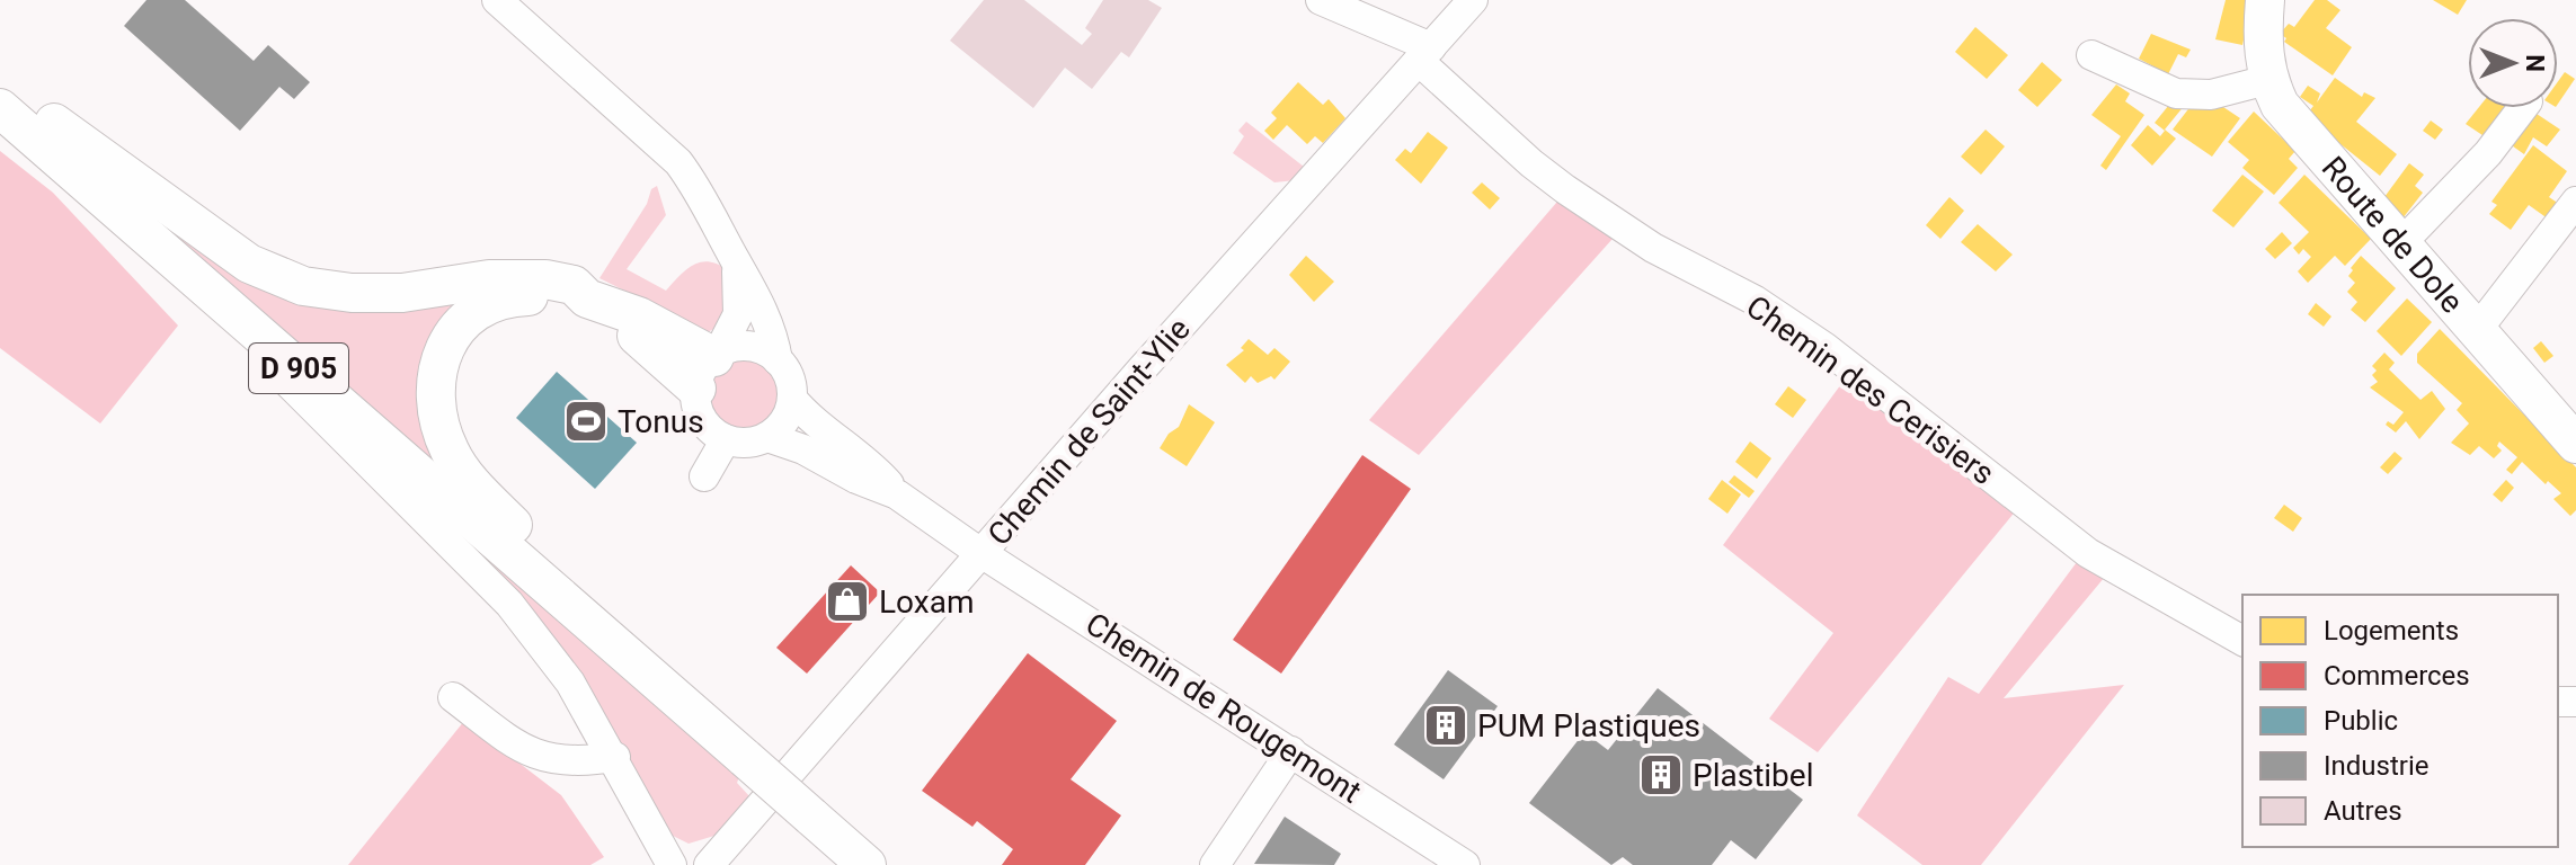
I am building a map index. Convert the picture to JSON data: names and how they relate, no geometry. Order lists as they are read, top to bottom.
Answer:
{
  "streets": {
    "main road": ["Route de Dole", "D 905"],
    "street": ["Chemin des Cerisiers", "Chemin de Saint-Ylie", "Chemin de Rougemont"]
  },
  "crossings": [
    ["Chemin des Cerisiers", "Chemin de Saint-Ylie"],
    ["Chemin de Saint-Ylie", "Chemin de Rougemont"]
  ],
  "places": {
    "sports": ["Tonus"],
    "shop": ["Loxam"],
    "building": ["PUM Plastiques", "Plastibel"]
  },
  "legend": [
    "Logements",
    "Commerces",
    "Public",
    "Industrie",
    "Autres"
  ],
  "north": "right"
}
